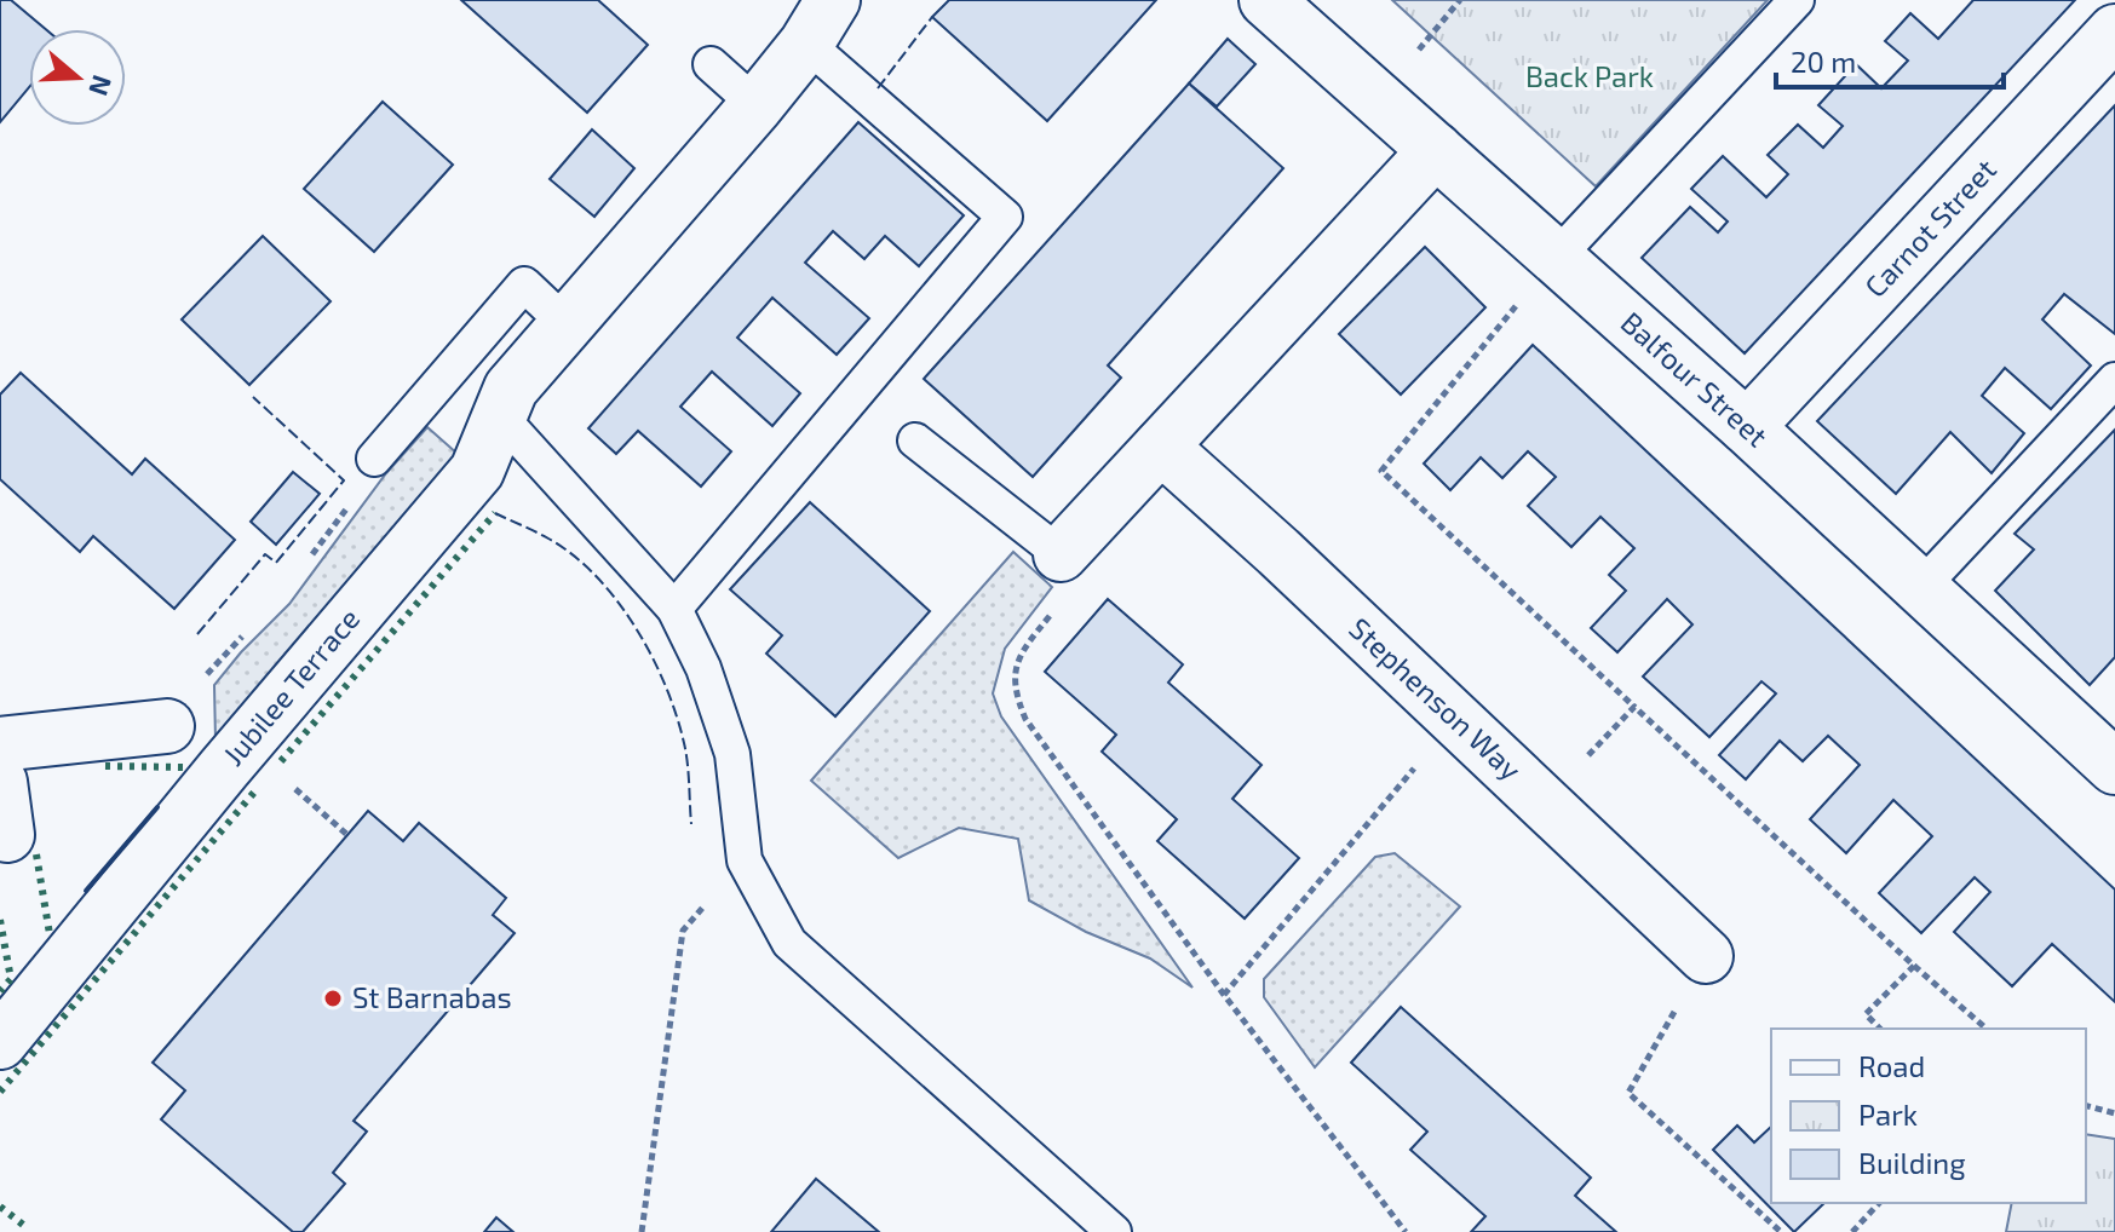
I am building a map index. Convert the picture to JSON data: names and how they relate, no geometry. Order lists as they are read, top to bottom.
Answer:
{
  "streets": {
    "street": [
      "Carnot Street",
      "Balfour Street",
      "Jubilee Terrace",
      "Stephenson Way"
    ]
  },
  "crossings": [
    ["Carnot Street", "Balfour Street"]
  ],
  "parks": ["Back Park"],
  "places": ["St Barnabas"],
  "legend": ["Road", "Park", "Building"],
  "scale_bar": "20 m",
  "north": "right"
}
